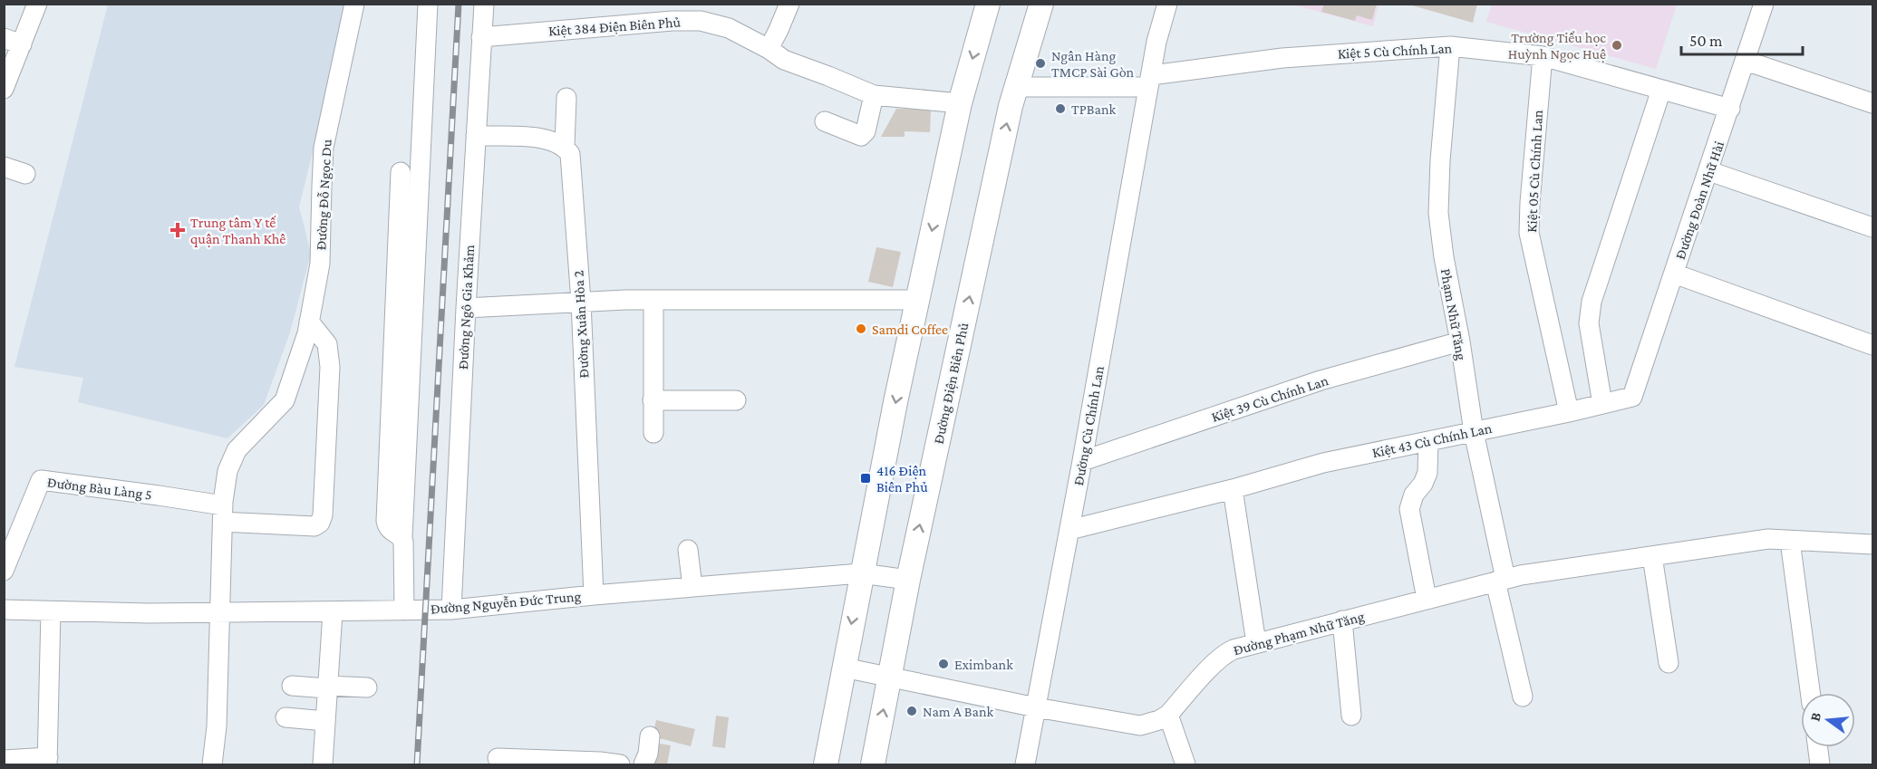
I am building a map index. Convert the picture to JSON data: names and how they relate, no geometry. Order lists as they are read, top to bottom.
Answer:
{
  "streets": {
    "main road": ["Đường Điện Biên Phủ"],
    "street": [
      "Kiệt 384 Điện Biên Phủ",
      "Kiệt 5 Cù Chính Lan",
      "Kiệt 05 Cù Chính Lan",
      "Đường Đỗ Ngọc Du",
      "Đường Đoàn Nhữ Hài",
      "Đường Ngô Gia Khảm",
      "Phạm Nhữ Tăng",
      "Đường Xuân Hòa 2",
      "Kiệt 39 Cù Chính Lan",
      "Đường Cù Chính Lan",
      "Kiệt 43 Cù Chính Lan",
      "Đường Bàu Làng 5",
      "Đường Nguyễn Đức Trung",
      "Đường Phạm Nhữ Tăng"
    ]
  },
  "crossings": [
    ["Kiệt 384 Điện Biên Phủ", "Đường Ngô Gia Khảm"],
    ["Kiệt 5 Cù Chính Lan", "Kiệt 05 Cù Chính Lan"],
    ["Kiệt 5 Cù Chính Lan", "Đường Đoàn Nhữ Hài"],
    ["Kiệt 5 Cù Chính Lan", "Phạm Nhữ Tăng"],
    ["Kiệt 5 Cù Chính Lan", "Đường Cù Chính Lan"],
    ["Kiệt 05 Cù Chính Lan", "Kiệt 43 Cù Chính Lan"],
    ["Đường Đỗ Ngọc Du", "Đường Bàu Làng 5"],
    ["Đường Đỗ Ngọc Du", "Đường Nguyễn Đức Trung"],
    ["Đường Đoàn Nhữ Hài", "Kiệt 43 Cù Chính Lan"],
    ["Đường Ngô Gia Khảm", "Đường Nguyễn Đức Trung"],
    ["Phạm Nhữ Tăng", "Kiệt 39 Cù Chính Lan"],
    ["Phạm Nhữ Tăng", "Kiệt 43 Cù Chính Lan"],
    ["Phạm Nhữ Tăng", "Đường Phạm Nhữ Tăng"],
    ["Đường Xuân Hòa 2", "Đường Nguyễn Đức Trung"],
    ["Đường Điện Biên Phủ", "Đường Nguyễn Đức Trung"],
    ["Đường Điện Biên Phủ", "Đường Phạm Nhữ Tăng"],
    ["Kiệt 39 Cù Chính Lan", "Đường Cù Chính Lan"],
    ["Đường Cù Chính Lan", "Kiệt 43 Cù Chính Lan"],
    ["Đường Cù Chính Lan", "Đường Phạm Nhữ Tăng"]
  ],
  "places": {
    "other": [
      "Trường Tiểu học Huỳnh Ngọc Huệ",
      "Ngân Hàng TMCP Sài Gòn",
      "TPBank",
      "Samdi Coffee",
      "Eximbank",
      "Nam A Bank"
    ],
    "health": ["Trung tâm Y tế quận Thanh Khê"],
    "transit": ["416 Điện Biên Phủ"]
  },
  "scale_bar": "50 m",
  "north": "left"
}
